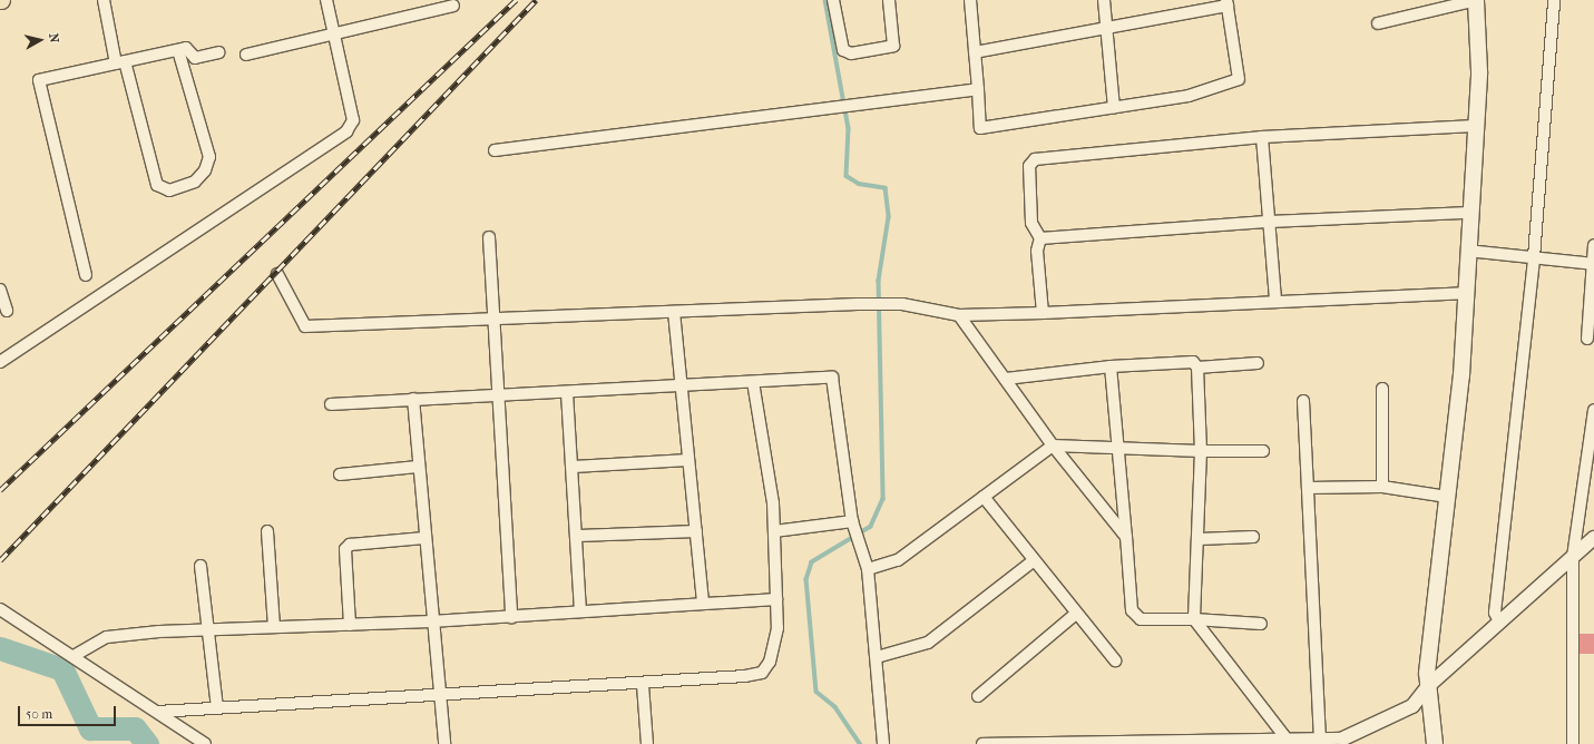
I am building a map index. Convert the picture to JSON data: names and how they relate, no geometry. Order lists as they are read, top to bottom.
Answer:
{
  "scale_bar": "50 m",
  "north": "right"
}
